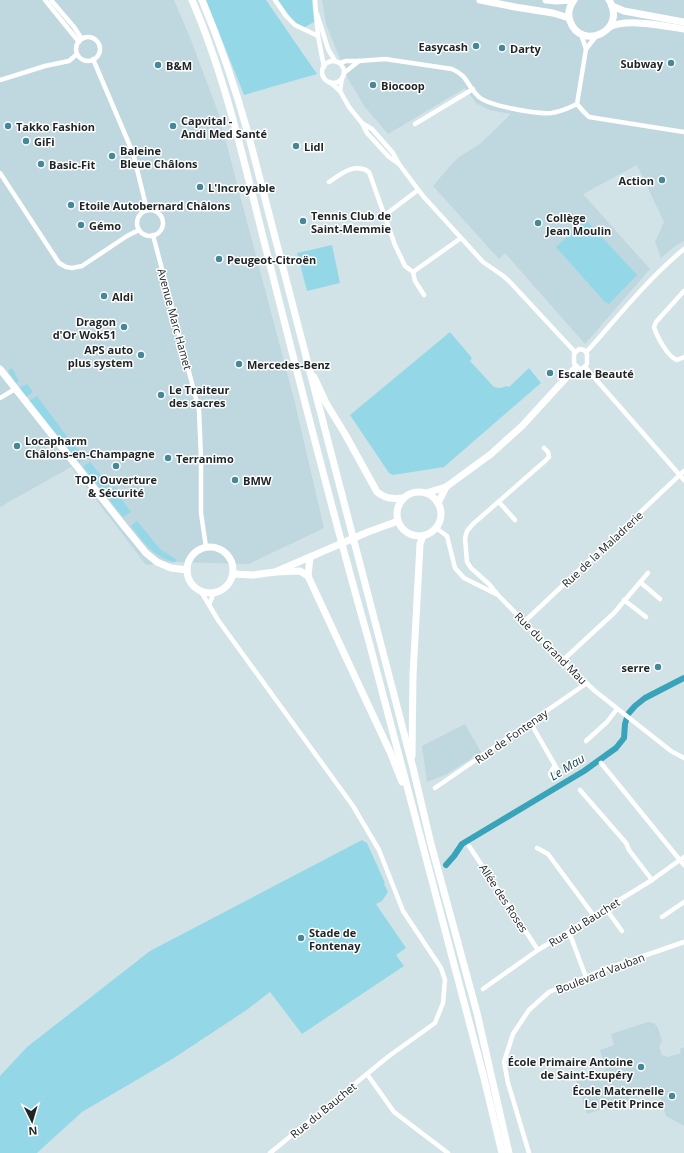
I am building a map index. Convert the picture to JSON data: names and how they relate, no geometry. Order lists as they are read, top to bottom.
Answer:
{
  "streets": {
    "street": [
      "Avenue Marc Hamet",
      "Rue de la Maladrerie",
      "Rue du Grand Mau",
      "Rue de Fontenay",
      "Allée des Roses",
      "Rue du Bauchet",
      "Boulevard Vauban"
    ]
  },
  "crossings": [
    ["Rue de la Maladrerie", "Rue du Grand Mau"],
    ["Rue du Grand Mau", "Rue de Fontenay"],
    ["Allée des Roses", "Rue du Bauchet"]
  ],
  "water": ["Le Mau"],
  "places": [
    "Easycash",
    "Darty",
    "Subway",
    "B&M",
    "Biocoop",
    "Takko Fashion",
    "Capvital - Andi Med Santé",
    "GiFi",
    "Lidl",
    "Baleine Bleue Châlons",
    "Basic-Fit",
    "Action",
    "L'Incroyable",
    "Etoile Autobernard Châlons",
    "Tennis Club de Saint-Memmie",
    "Collège Jean Moulin",
    "Gémo",
    "Peugeot-Citroën",
    "Aldi",
    "Dragon d'Or Wok51",
    "APS auto plus system",
    "Mercedes-Benz",
    "Escale Beauté",
    "Le Traiteur des sacres",
    "Locapharm Châlons-en-Champagne",
    "Terranimo",
    "TOP Ouverture & Sécurité",
    "BMW",
    "serre",
    "Stade de Fontenay",
    "École Primaire Antoine de Saint-Exupéry",
    "École Maternelle Le Petit Prince"
  ],
  "north": "bottom"
}
